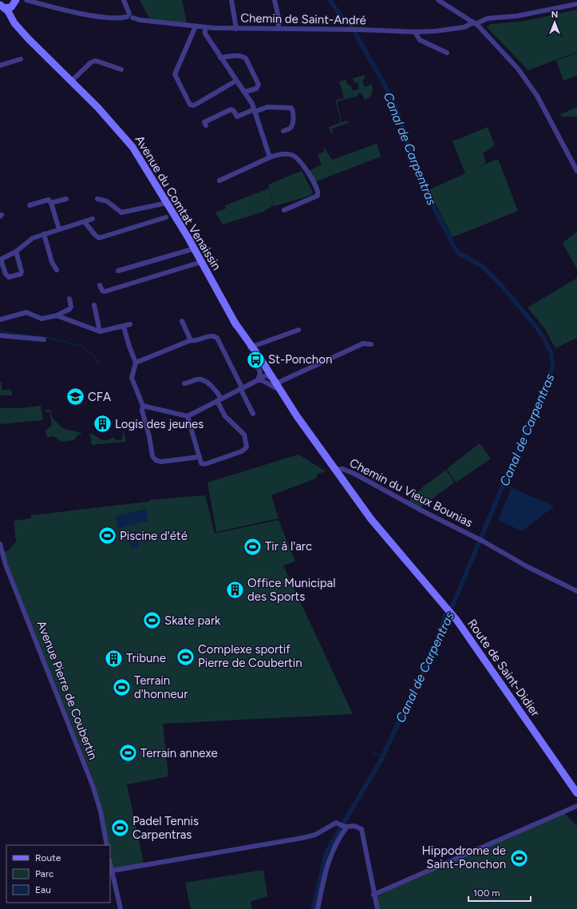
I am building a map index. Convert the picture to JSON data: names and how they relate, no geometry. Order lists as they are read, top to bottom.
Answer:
{
  "streets": {
    "main road": ["Avenue du Comtat Venaissin", "Route de Saint-Didier"],
    "street": ["Chemin de Saint-André", "Chemin du Vieux Bounias", "Avenue Pierre de Coubertin"]
  },
  "crossings": [
    ["Avenue du Comtat Venaissin", "Chemin du Vieux Bounias"],
    ["Avenue du Comtat Venaissin", "Route de Saint-Didier"],
    ["Chemin du Vieux Bounias", "Route de Saint-Didier"]
  ],
  "water": ["Canal de Carpentras"],
  "places": {
    "bus stop": ["St-Ponchon"],
    "school or university": ["CFA"],
    "building": ["Logis des jeunes", "Office Municipal des Sports", "Tribune"],
    "sports": [
      "Piscine d'été",
      "Tir à l'arc",
      "Skate park",
      "Complexe sportif Pierre de Coubertin",
      "Terrain d'honneur",
      "Terrain annexe",
      "Padel Tennis Carpentras",
      "Hippodrome de Saint-Ponchon"
    ]
  },
  "legend": ["Route", "Parc", "Eau"],
  "scale_bar": "100 m",
  "north": "top"
}
